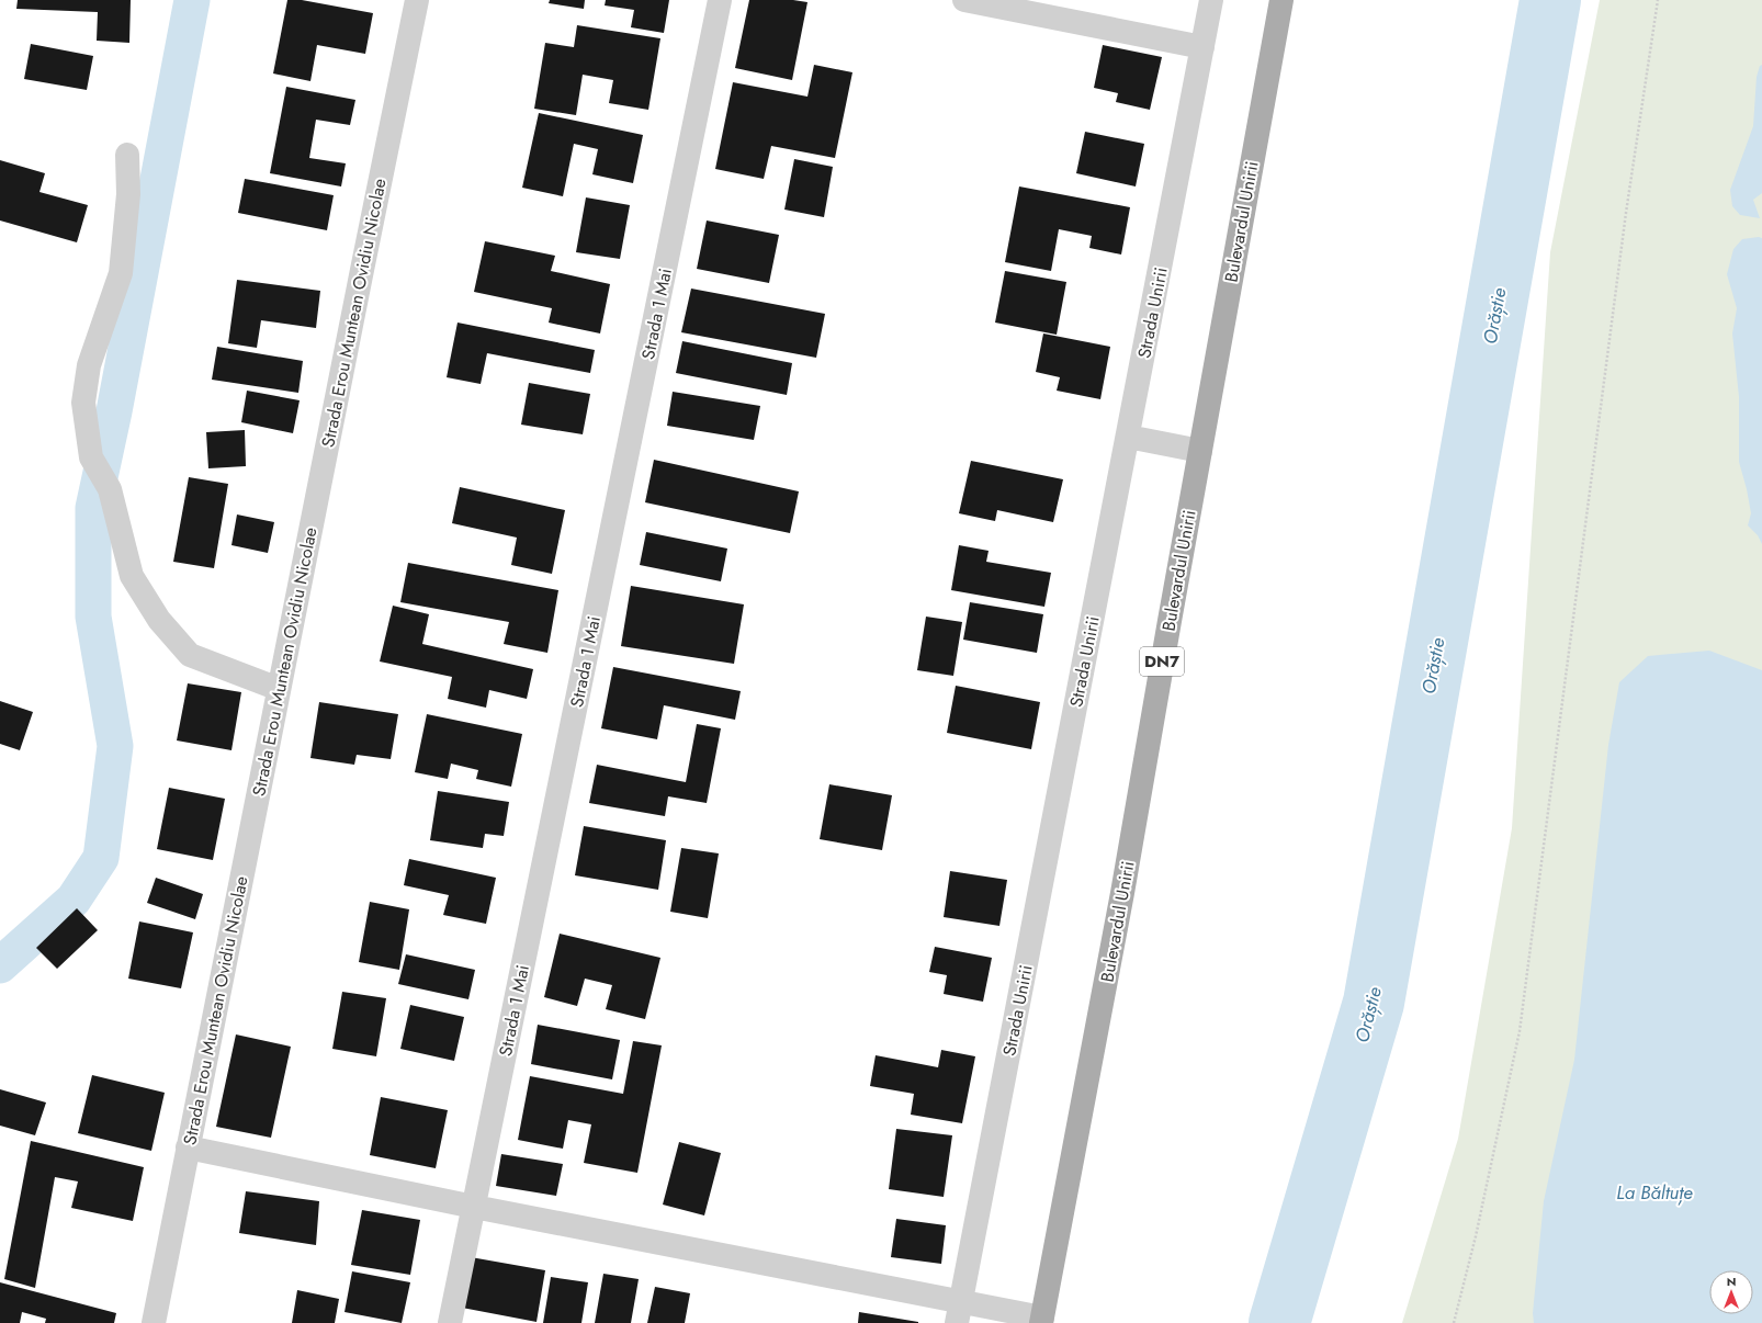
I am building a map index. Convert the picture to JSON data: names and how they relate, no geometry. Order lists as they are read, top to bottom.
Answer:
{
  "streets": {
    "main road": ["Bulevardul Unirii", "DN7"],
    "street": ["Strada Erou Muntean Ovidiu Nicolae", "Strada Unirii", "Strada 1 Mai"]
  },
  "water": ["Orăștie", "La Băltuțe"],
  "north": "top"
}
